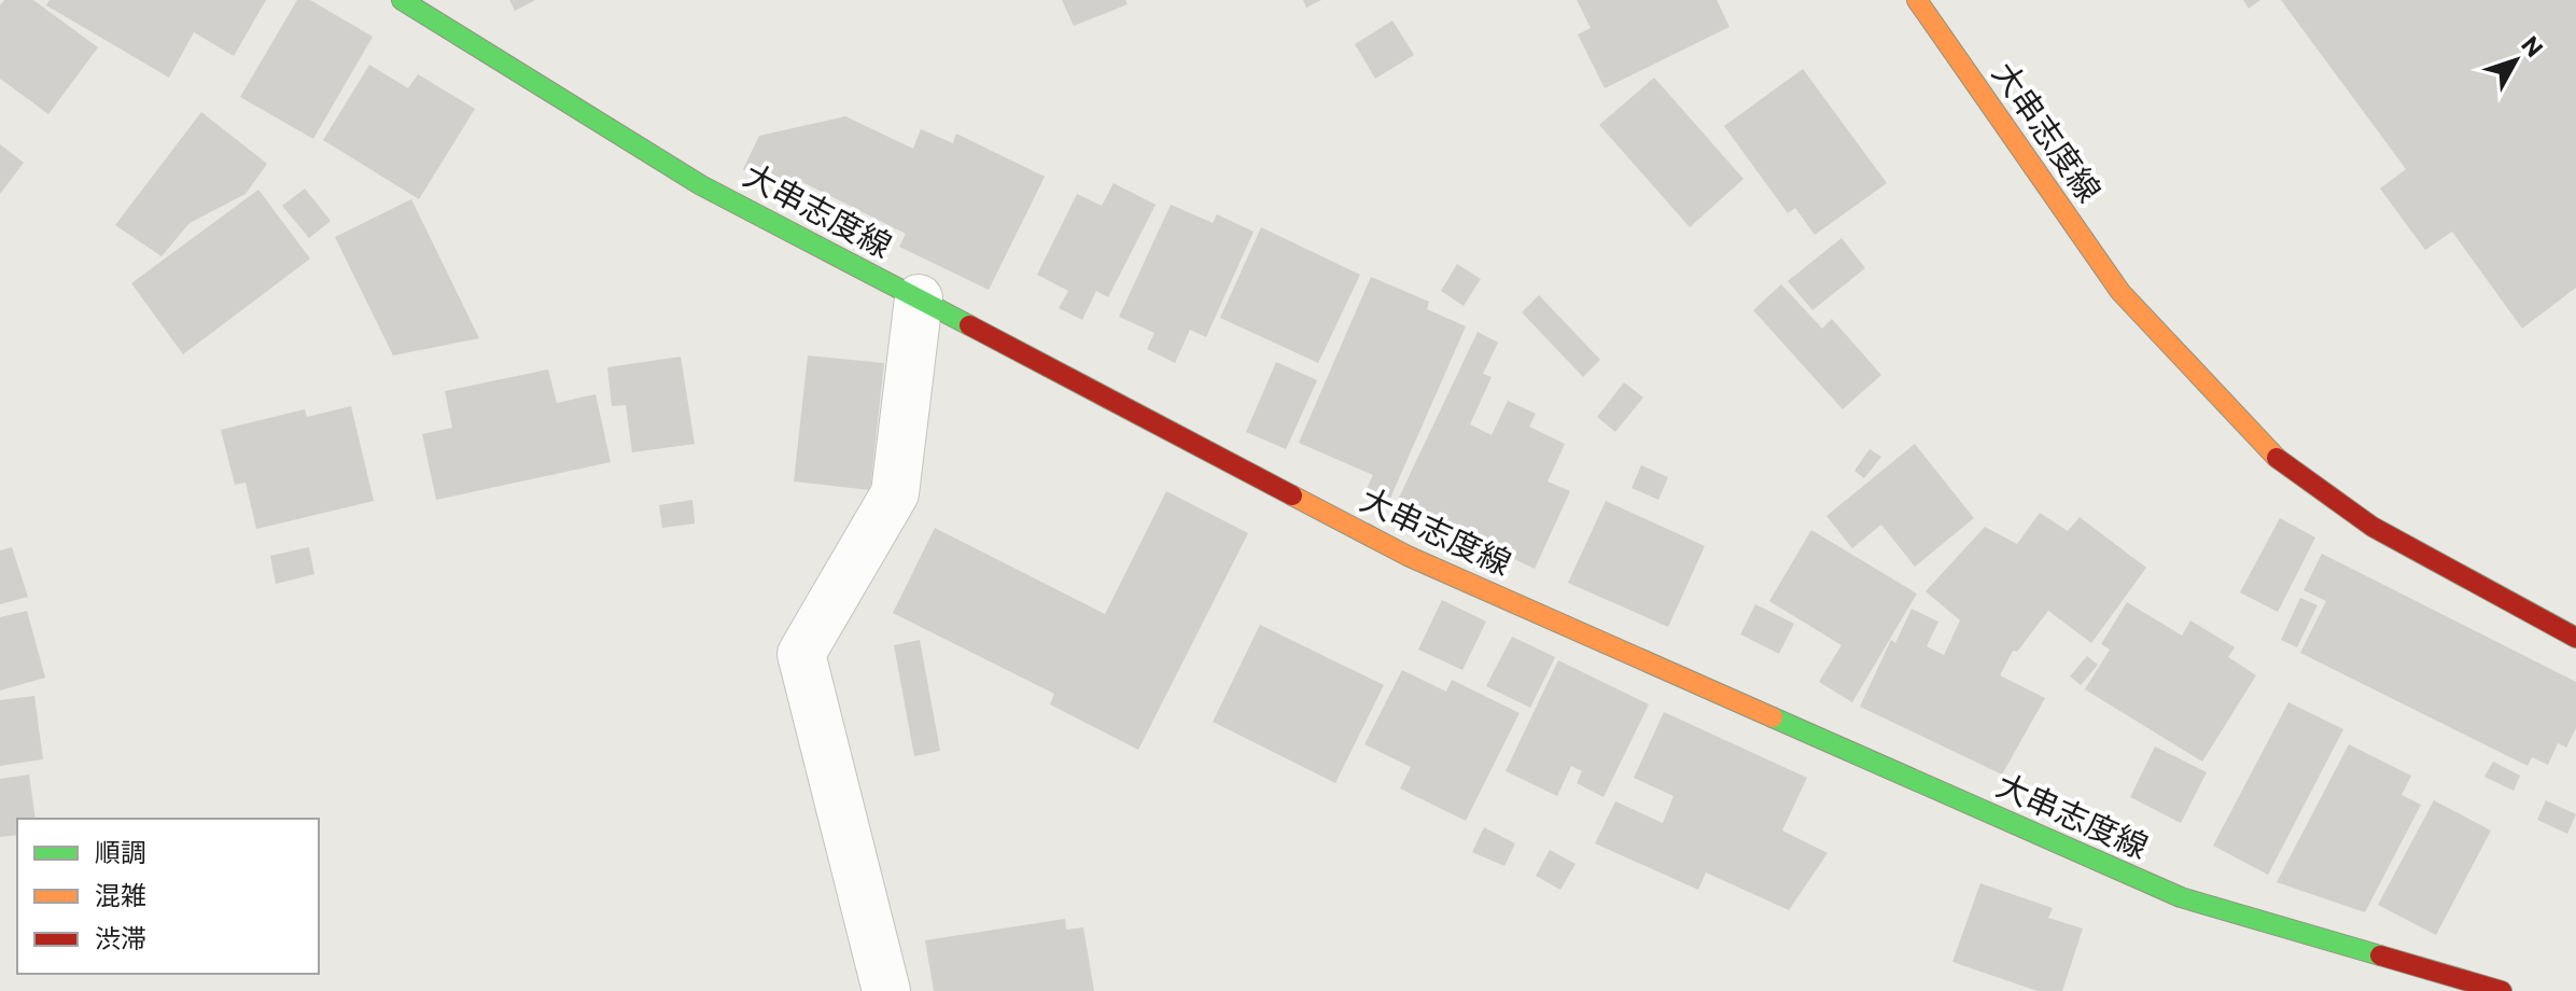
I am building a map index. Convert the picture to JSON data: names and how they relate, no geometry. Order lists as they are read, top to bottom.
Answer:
{
  "streets": {
    "main road": ["大串志度線"]
  },
  "legend": ["順調", "混雑", "渋滞"],
  "north": "top right"
}
